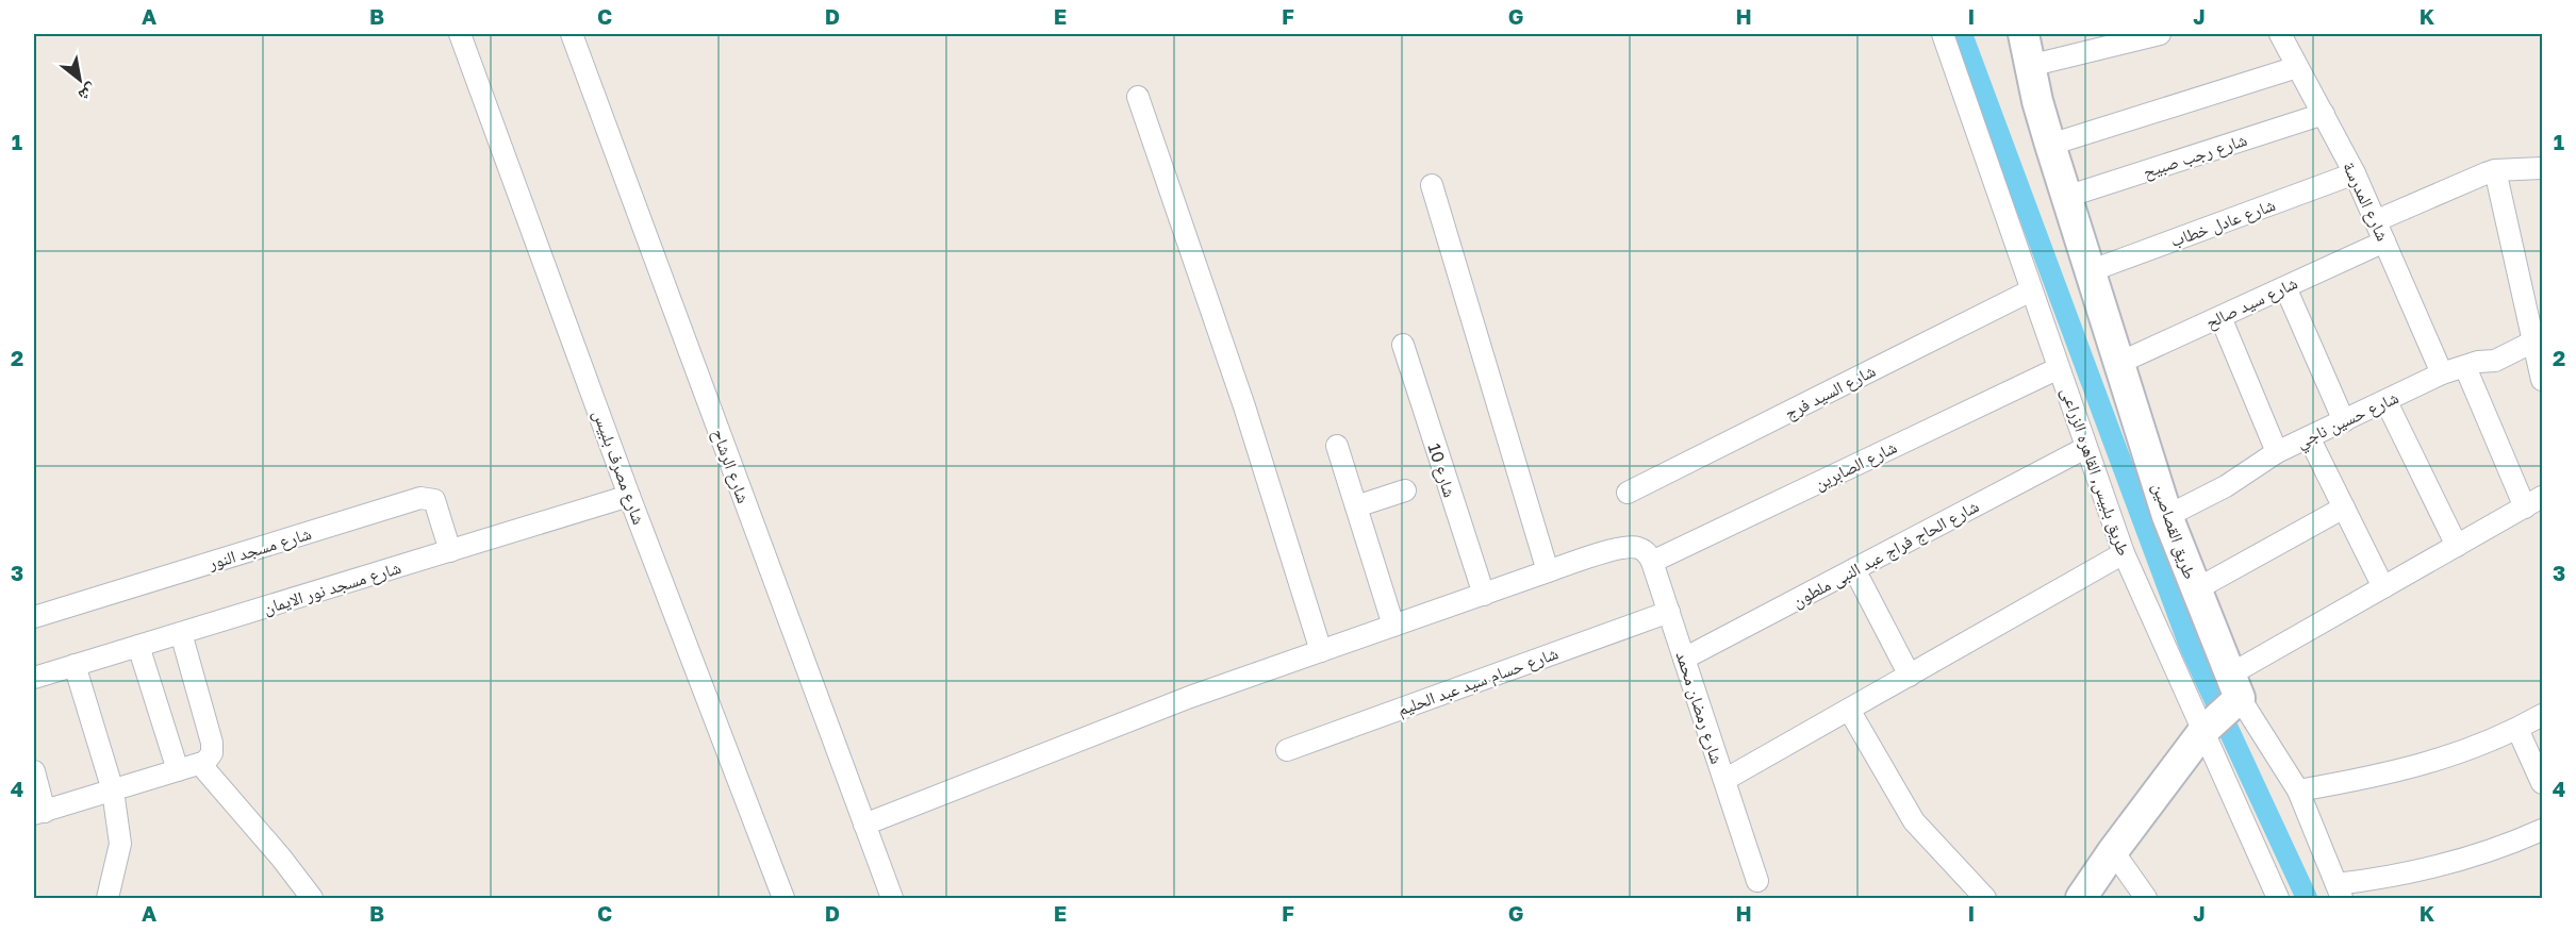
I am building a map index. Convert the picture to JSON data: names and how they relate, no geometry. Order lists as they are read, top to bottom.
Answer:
{
  "streets": {
    "street": [
      "شارع رجب صبيح",
      "شارع المدرسة",
      "شارع عادل خطاب",
      "شارع سيد صالح",
      "شارع السيد فرج",
      "شارع حسين ناجي",
      "شارع الصابرين",
      "شارع الرشاح",
      "شارع مصرف بلبيس",
      "شارع 10",
      "طريق بلبيس, القاهره الزراعى",
      "طريق القصاصين",
      "شارع مسجد النور",
      "شارع الحاج فراج عبد النبى ملطون",
      "شارع مسجد نور الايمان",
      "شارع حسام سيد عبد الحليم",
      "شارع رمضان محمد"
    ]
  },
  "crossings": [
    ["شارع رجب صبيح", "شارع المدرسة"],
    ["شارع رجب صبيح", "طريق القصاصين"],
    ["شارع المدرسة", "شارع عادل خطاب"],
    ["شارع المدرسة", "شارع سيد صالح"],
    ["شارع المدرسة", "شارع حسين ناجي"],
    ["شارع عادل خطاب", "طريق القصاصين"],
    ["شارع سيد صالح", "طريق القصاصين"],
    ["شارع السيد فرج", "طريق بلبيس, القاهره الزراعى"],
    ["شارع حسين ناجي", "طريق القصاصين"],
    ["شارع الصابرين", "طريق بلبيس, القاهره الزراعى"],
    ["شارع الصابرين", "شارع رمضان محمد"],
    ["شارع مصرف بلبيس", "شارع مسجد نور الايمان"],
    ["طريق بلبيس, القاهره الزراعى", "شارع الحاج فراج عبد النبى ملطون"],
    ["شارع مسجد النور", "شارع مسجد نور الايمان"],
    ["شارع الحاج فراج عبد النبى ملطون", "شارع رمضان محمد"],
    ["شارع حسام سيد عبد الحليم", "شارع رمضان محمد"]
  ],
  "north": "bottom right",
  "grid": {
    "columns": [
      "A",
      "B",
      "C",
      "D",
      "E",
      "F",
      "G",
      "H",
      "I",
      "J",
      "K"
    ],
    "rows": [
      "1",
      "2",
      "3",
      "4"
    ]
  }
}
